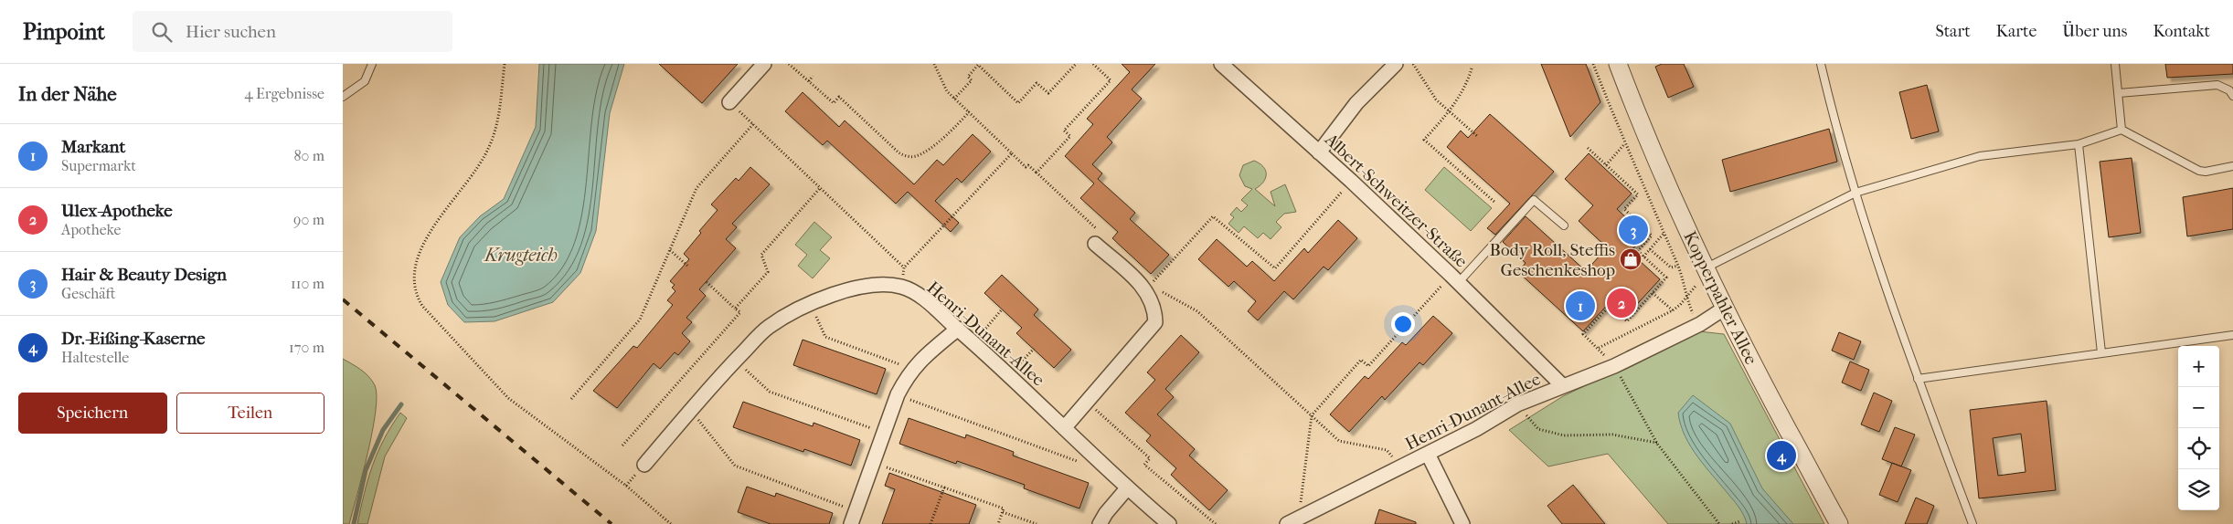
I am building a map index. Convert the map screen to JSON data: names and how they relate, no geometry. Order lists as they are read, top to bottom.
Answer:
{
  "streets": {
    "street": ["Albert-Schweitzer-Straße", "Kopperpahler Allee", "Henri-Dunant-Allee"]
  },
  "crossings": [
    ["Albert-Schweitzer-Straße", "Henri-Dunant-Allee"],
    ["Kopperpahler Allee", "Henri-Dunant-Allee"]
  ],
  "water": ["Krugteich"],
  "places": {
    "shop": ["Body Roll, Steffis Geschenkeshop"]
  },
  "page": {
    "header": "Pinpoint",
    "search": "Hier suchen",
    "nav": [
      "Start",
      "Karte",
      "Über uns",
      "Kontakt"
    ],
    "heading": ["In der Nähe", "4 Ergebnisse"],
    "list": [
      {
        "mark": "1",
        "name": "Markant",
        "note": "Supermarkt",
        "value": "80 m"
      },
      {
        "mark": "2",
        "name": "Ulex-Apotheke",
        "note": "Apotheke",
        "value": "90 m"
      },
      {
        "mark": "3",
        "name": "Hair & Beauty Design",
        "note": "Geschäft",
        "value": "110 m"
      },
      {
        "mark": "4",
        "name": "Dr.-Eißing-Kaserne",
        "note": "Haltestelle",
        "value": "170 m"
      }
    ],
    "pins": [
      "3",
      "2",
      "1",
      "4"
    ],
    "map_buttons": ["+", "−"],
    "buttons": ["Speichern", "Teilen"]
  }
}
